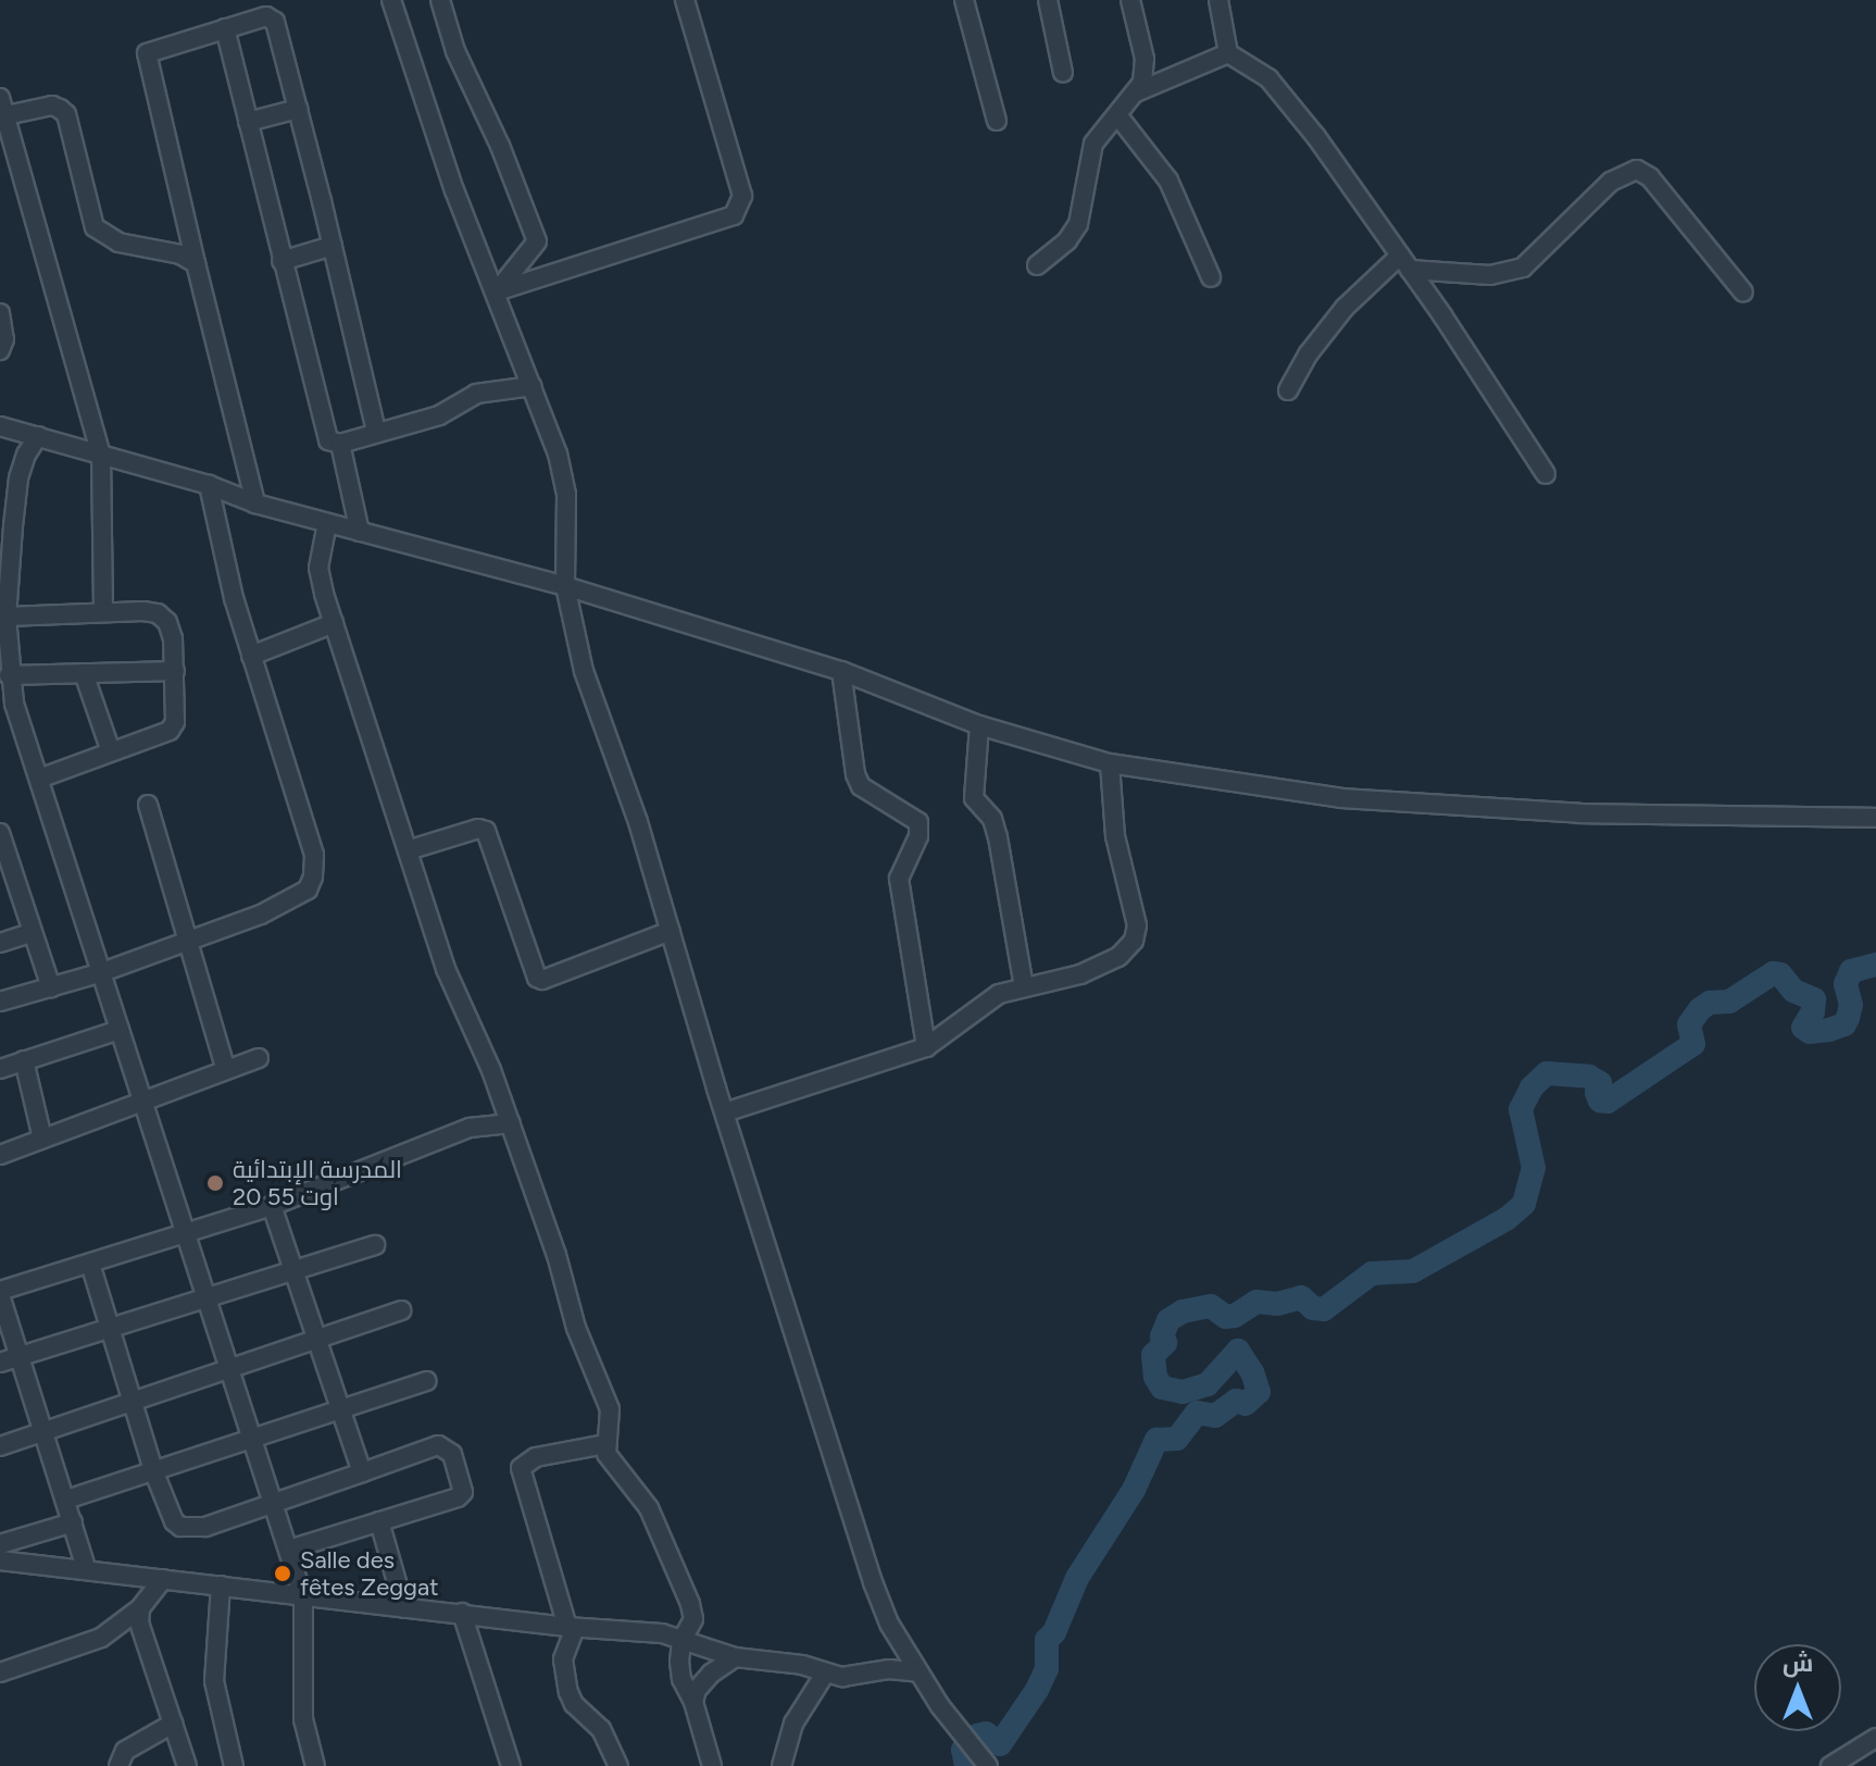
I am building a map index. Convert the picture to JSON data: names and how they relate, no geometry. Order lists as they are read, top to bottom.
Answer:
{
  "places": ["المدرسة الإبتدائية 20 اوت 55", "Salle des fêtes Zeggat"],
  "north": "top"
}
